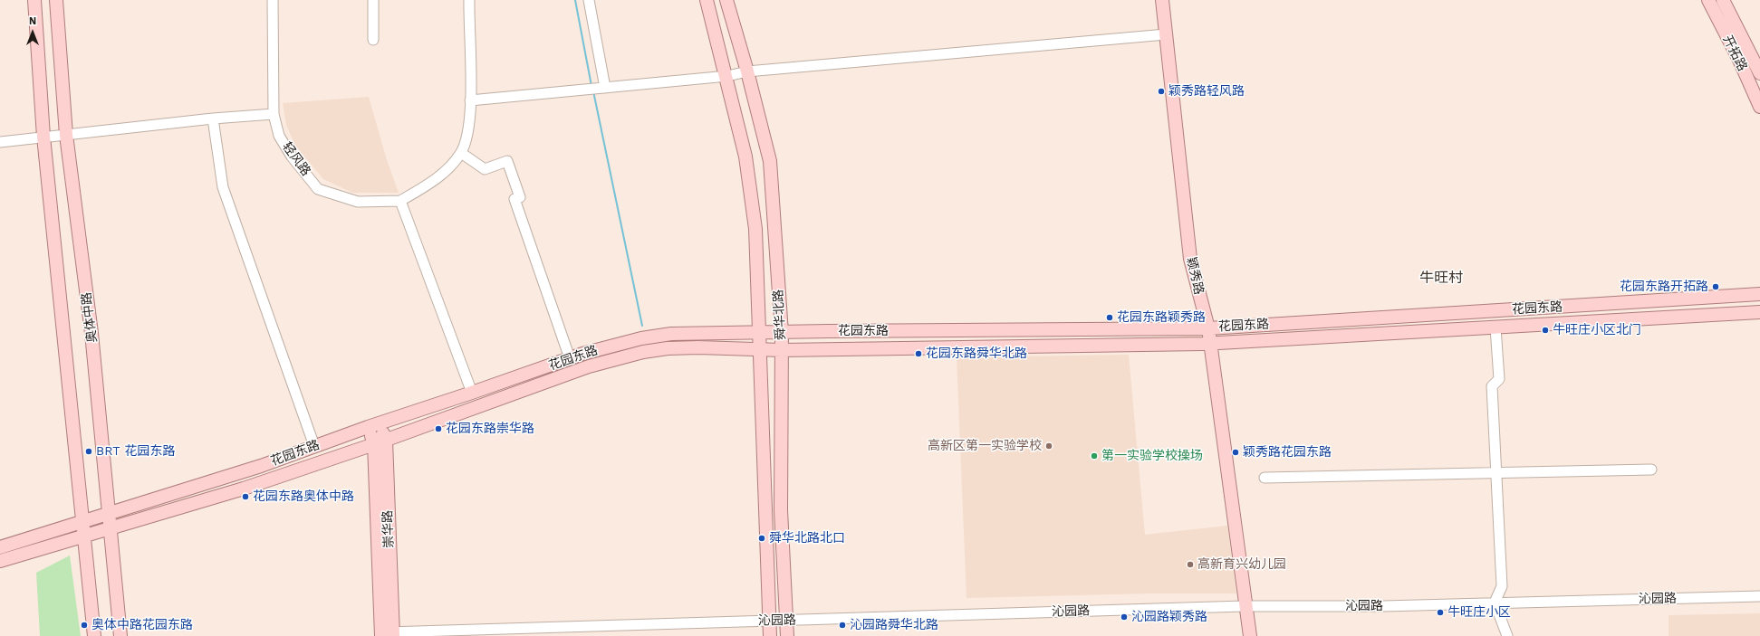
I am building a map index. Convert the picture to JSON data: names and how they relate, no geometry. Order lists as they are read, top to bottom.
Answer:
{
  "streets": {
    "main road": [
      "开拓路",
      "颖秀路",
      "花园东路",
      "舜华北路",
      "奥体中路",
      "崇华路"
    ],
    "street": ["轻风路", "沁园路"]
  },
  "crossings": [
    ["颖秀路", "花园东路"],
    ["颖秀路", "沁园路"],
    ["花园东路", "舜华北路"],
    ["花园东路", "奥体中路"],
    ["花园东路", "崇华路"],
    ["舜华北路", "沁园路"],
    ["崇华路", "沁园路"]
  ],
  "districts": ["牛旺村"],
  "places": [
    "颖秀路轻风路",
    "花园东路开拓路",
    "花园东路颖秀路",
    "牛旺庄小区北门",
    "花园东路舜华北路",
    "花园东路崇华路",
    "高新区第一实验学校",
    "BRT 花园东路",
    "颖秀路花园东路",
    "第一实验学校操场",
    "花园东路奥体中路",
    "舜华北路北口",
    "高新育兴幼儿园",
    "牛旺庄小区",
    "沁园路颖秀路",
    "奥体中路花园东路",
    "沁园路舜华北路"
  ],
  "north": "top"
}
